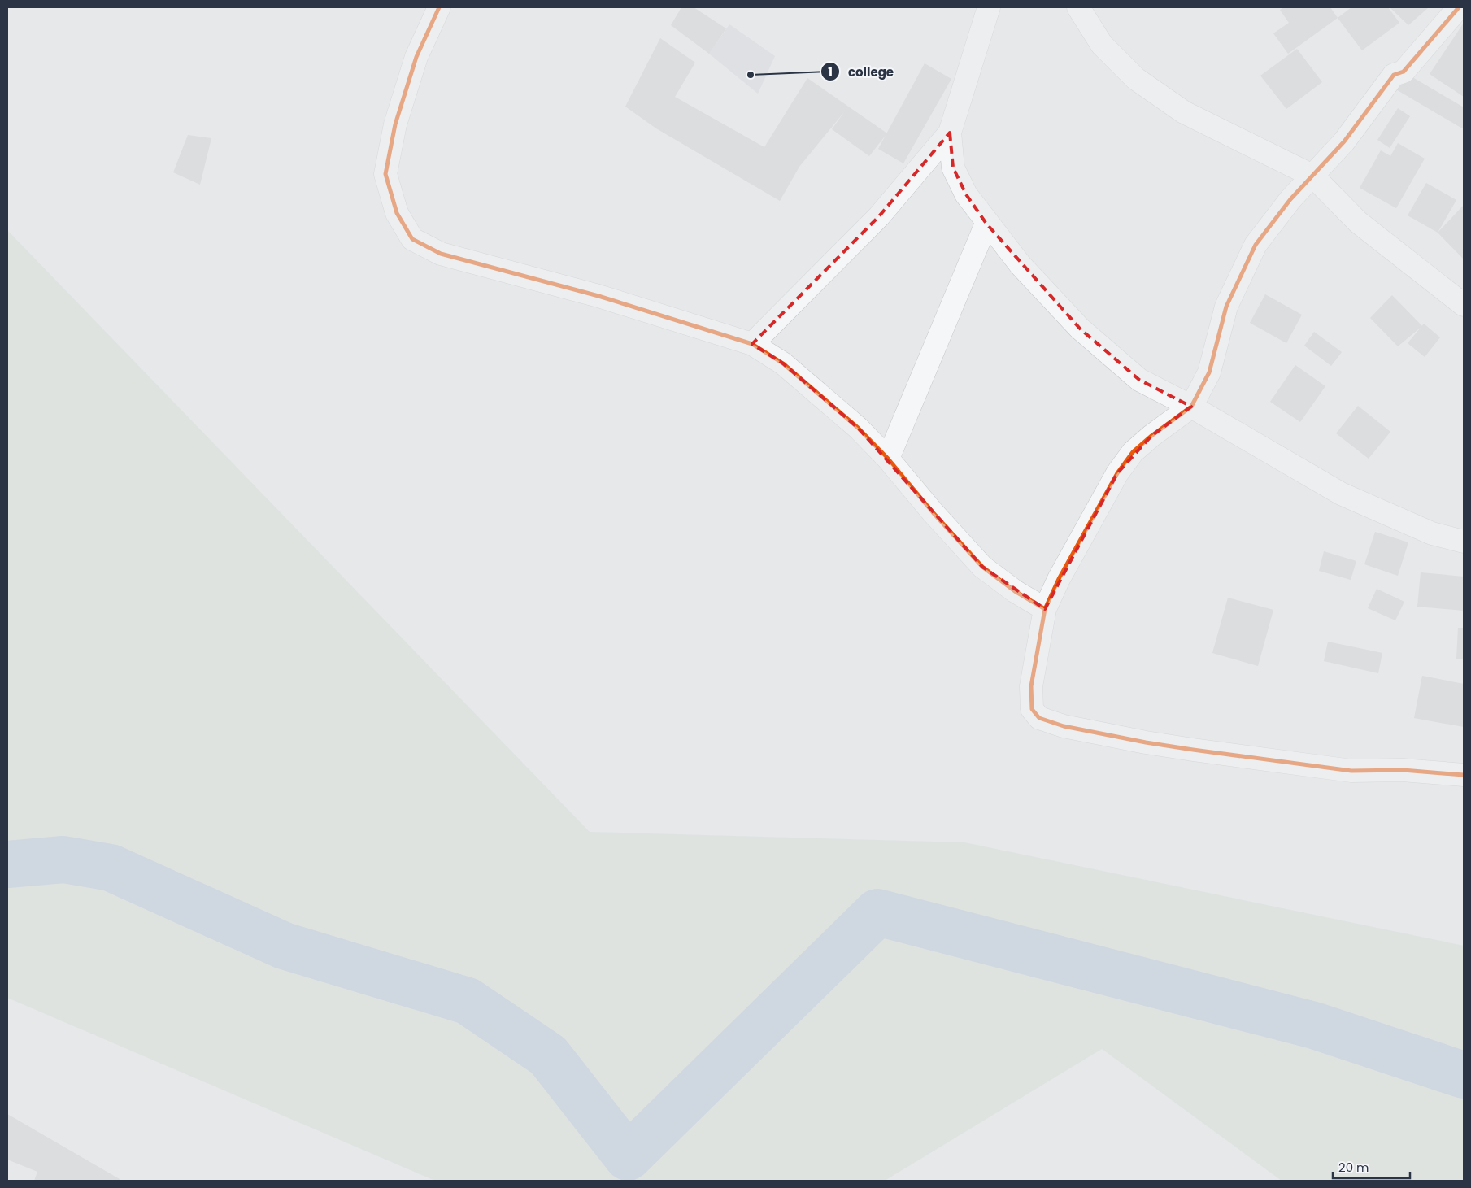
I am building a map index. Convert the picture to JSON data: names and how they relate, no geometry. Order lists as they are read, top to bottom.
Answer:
{
  "places": ["college"],
  "scale_bar": "20 m"
}
